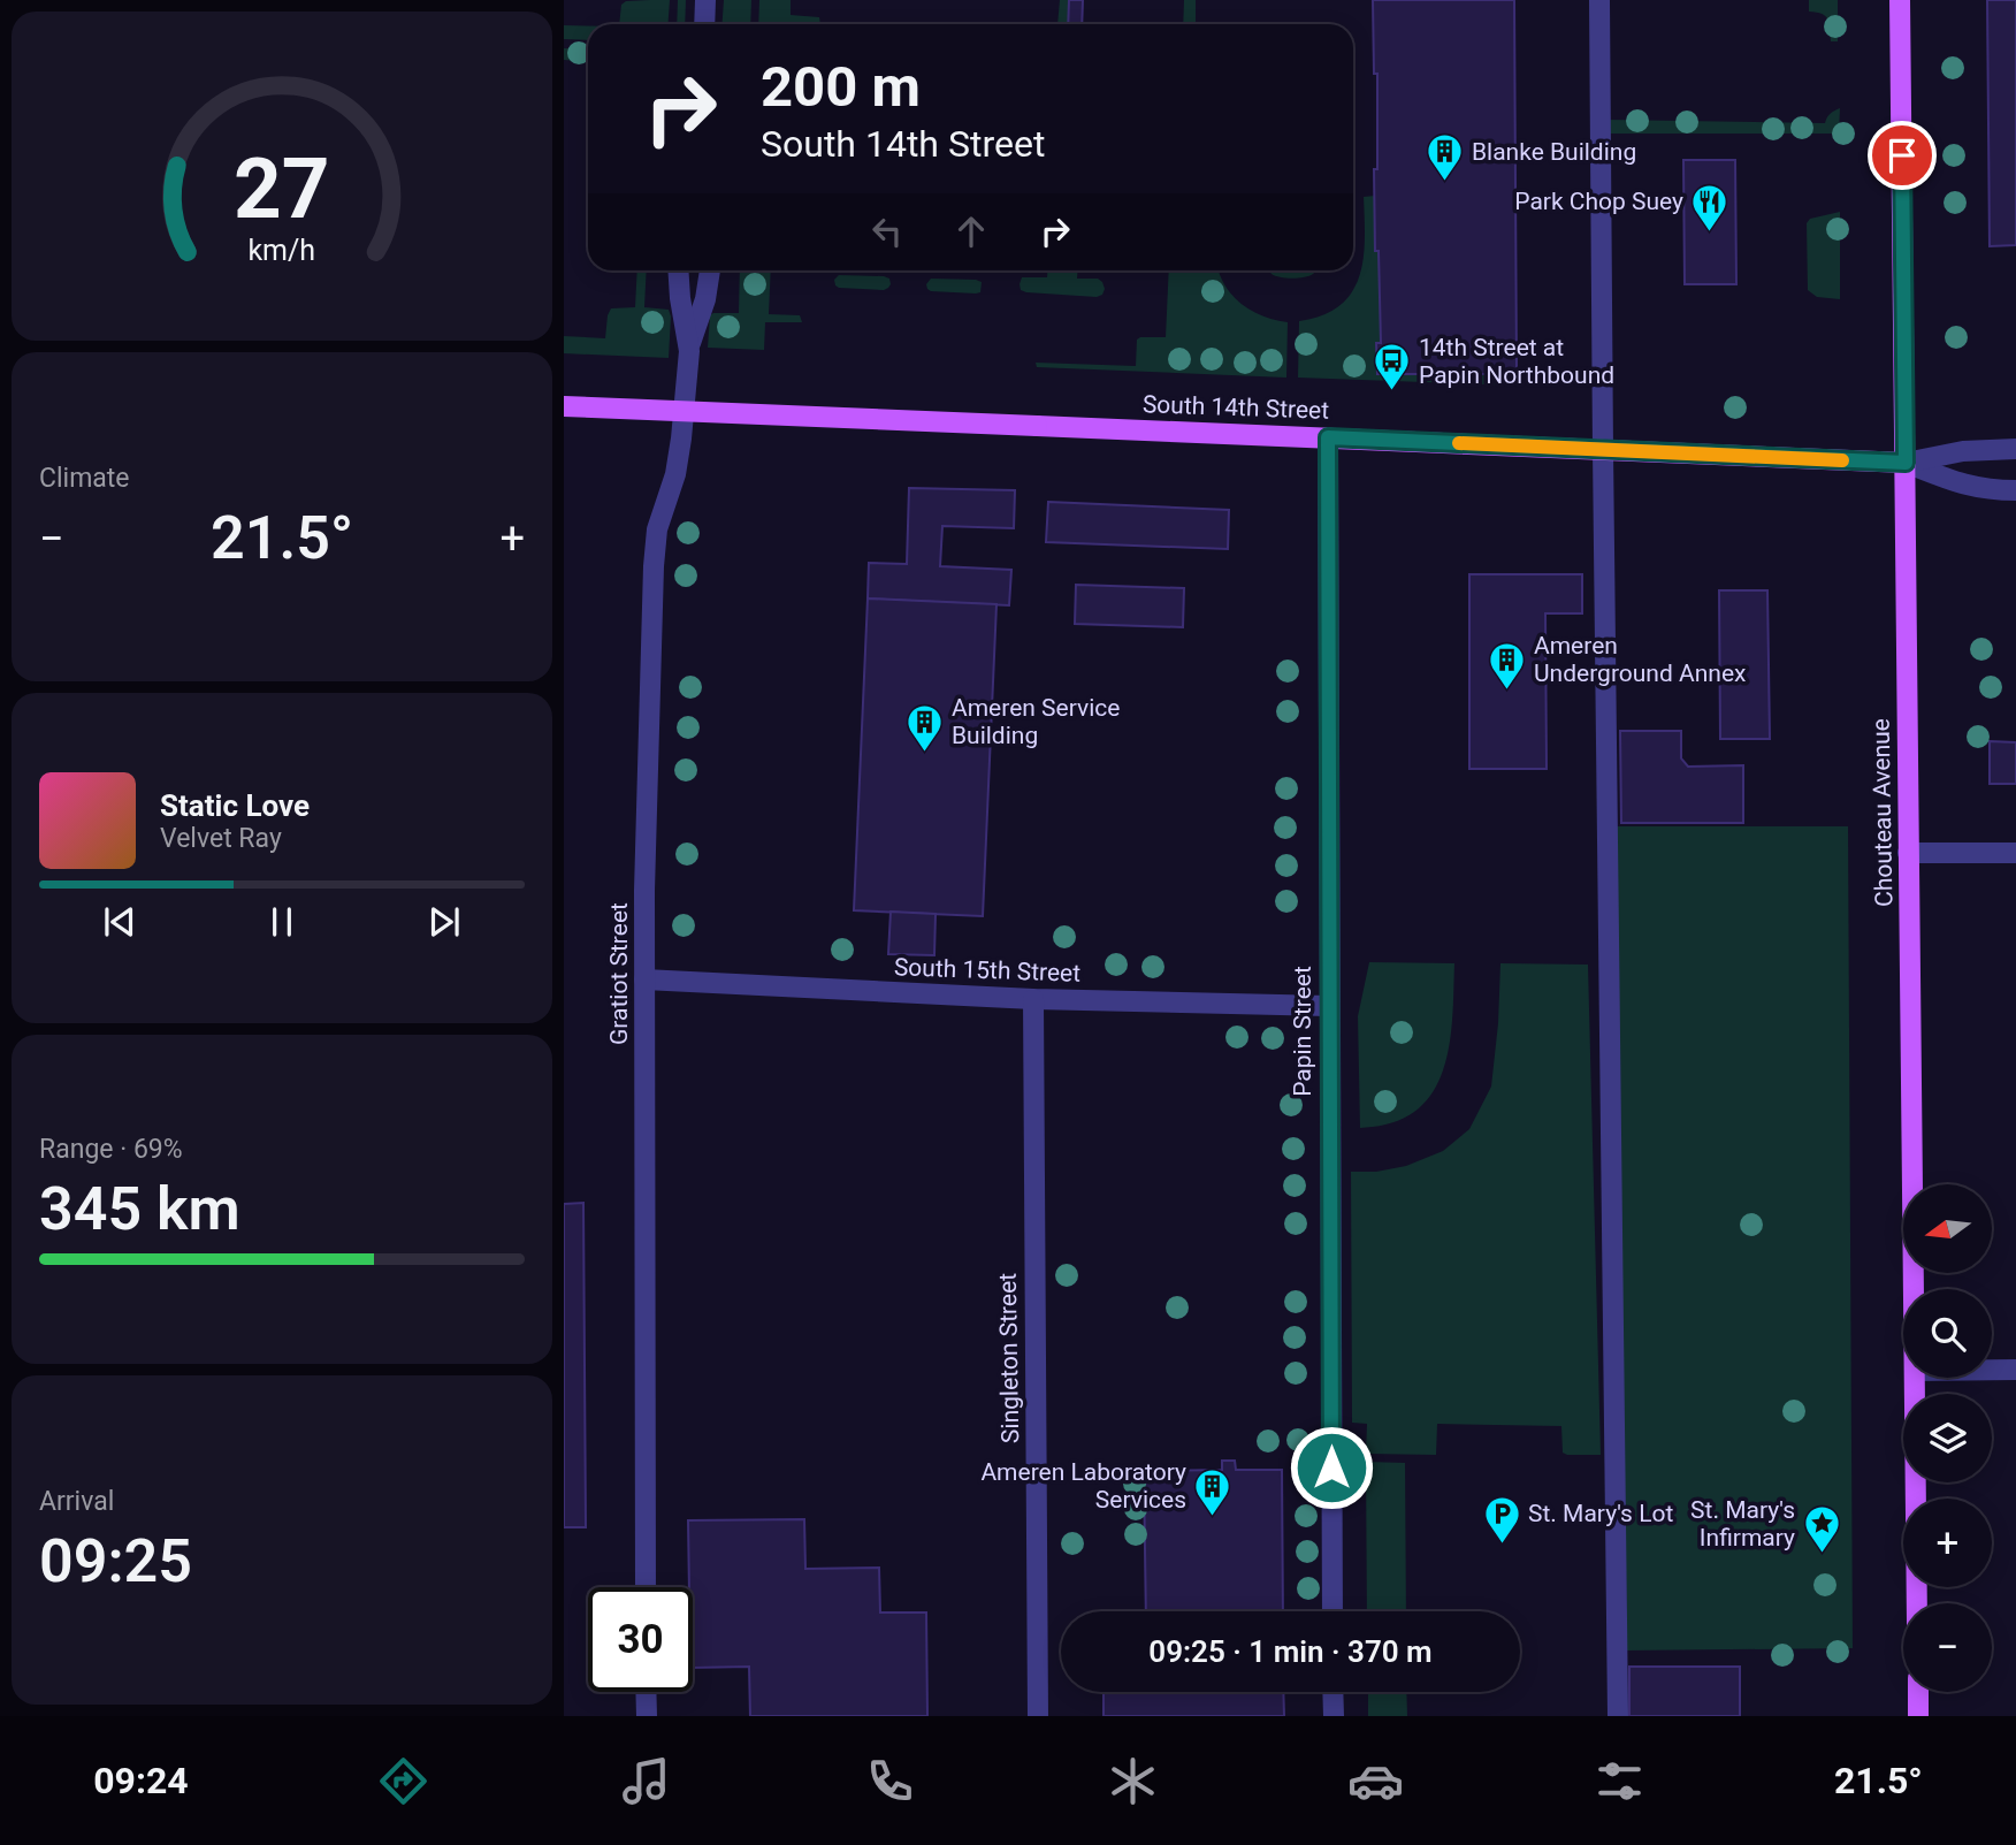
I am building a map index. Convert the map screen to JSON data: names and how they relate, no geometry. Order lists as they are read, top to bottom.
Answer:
{
  "streets": {
    "main road": ["South 14th Street", "Chouteau Avenue"],
    "street": [
      "South 15th Street",
      "Gratiot Street",
      "Papin Street",
      "Singleton Street"
    ]
  },
  "crossings": [
    ["South 14th Street", "Chouteau Avenue"],
    ["South 14th Street", "Papin Street"],
    ["South 15th Street", "Gratiot Street"],
    ["South 15th Street", "Papin Street"],
    ["South 15th Street", "Singleton Street"]
  ],
  "places": {
    "building": [
      "Blanke Building",
      "Ameren Underground Annex",
      "Ameren Service Building",
      "Ameren Laboratory Services"
    ],
    "restaurant": ["Park Chop Suey"],
    "bus stop": ["14th Street at Papin Northbound"],
    "parking": ["St. Mary's Lot"],
    "place": ["St. Mary's Infirmary"]
  },
  "north": "left",
  "page": {
    "turn": ["200 m", "South 14th Street"],
    "tile": [
      "Climate",
      ["Range · 69%", "345 km"],
      ["Arrival", "09:25"]
    ],
    "heat": ["−", "21.5°", "+"],
    "song": ["Static Love", "Velvet Ray"],
    "map_buttons": ["+", "−"],
    "limit": "30",
    "trip": "09:25 · 1 min · 370 m",
    "tabs": ["09:24", "21.5°"],
    "gauge": ["27", "km/h"]
  }
}
